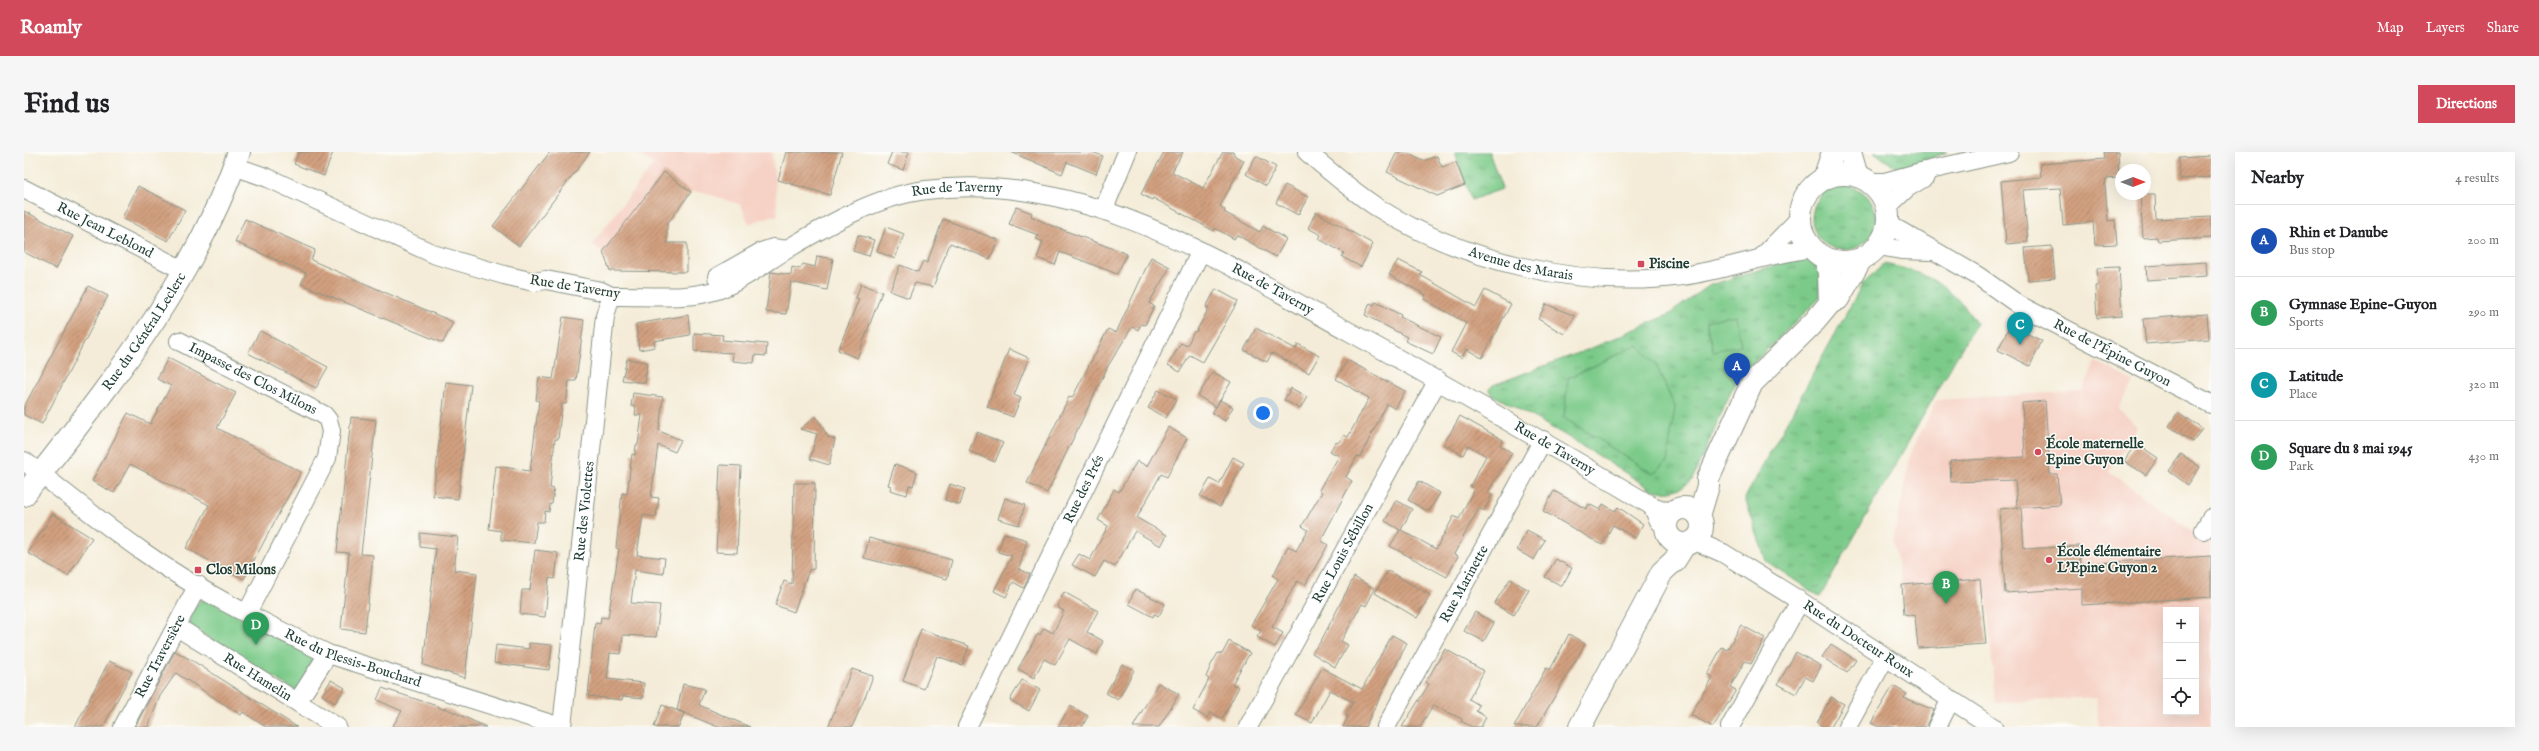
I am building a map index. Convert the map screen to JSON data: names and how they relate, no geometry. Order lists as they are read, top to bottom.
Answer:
{
  "streets": {
    "main road": ["Rue du Général Leclerc"],
    "street": [
      "Rue de Taverny",
      "Rue Jean Leblond",
      "Avenue des Marais",
      "Rue de l'Épine Guyon",
      "Impasse des Clos Milons",
      "Rue des Prés",
      "Rue des Violettes",
      "Rue Louis Sébillon",
      "Rue Marinette",
      "Rue du Docteur Roux",
      "Rue Traversière",
      "Rue du Plessis-Bouchard",
      "Rue Hamelin"
    ]
  },
  "crossings": [
    ["Rue de Taverny", "Rue du Général Leclerc"],
    ["Rue de Taverny", "Rue des Prés"],
    ["Rue de Taverny", "Rue des Violettes"],
    ["Rue de Taverny", "Rue Louis Sébillon"],
    ["Rue de Taverny", "Rue Marinette"],
    ["Rue de Taverny", "Rue du Docteur Roux"],
    ["Rue Jean Leblond", "Rue du Général Leclerc"],
    ["Avenue des Marais", "Rue de l'Épine Guyon"],
    ["Rue du Général Leclerc", "Rue du Plessis-Bouchard"],
    ["Impasse des Clos Milons", "Rue du Plessis-Bouchard"],
    ["Rue des Violettes", "Rue du Plessis-Bouchard"],
    ["Rue Traversière", "Rue du Plessis-Bouchard"],
    ["Rue Traversière", "Rue Hamelin"]
  ],
  "places": {
    "transit": ["Piscine", "Clos Milons"],
    "other": ["École maternelle Epine Guyon", "École élémentaire L'Epine Guyon 2"]
  },
  "north": "right",
  "page": {
    "header": "Roamly",
    "nav": ["Map", "Layers", "Share"],
    "buttons": "Directions",
    "title": "Find us",
    "heading": ["Nearby", "4 results"],
    "list": [
      {
        "mark": "A",
        "name": "Rhin et Danube",
        "note": "Bus stop",
        "value": "200 m"
      },
      {
        "mark": "B",
        "name": "Gymnase Epine-Guyon",
        "note": "Sports",
        "value": "290 m"
      },
      {
        "mark": "C",
        "name": "Latitude",
        "note": "Place",
        "value": "320 m"
      },
      {
        "mark": "D",
        "name": "Square du 8 mai 1945",
        "note": "Park",
        "value": "430 m"
      }
    ],
    "pins": [
      "C",
      "A",
      "B",
      "D"
    ],
    "map_buttons": ["+", "−"]
  }
}
